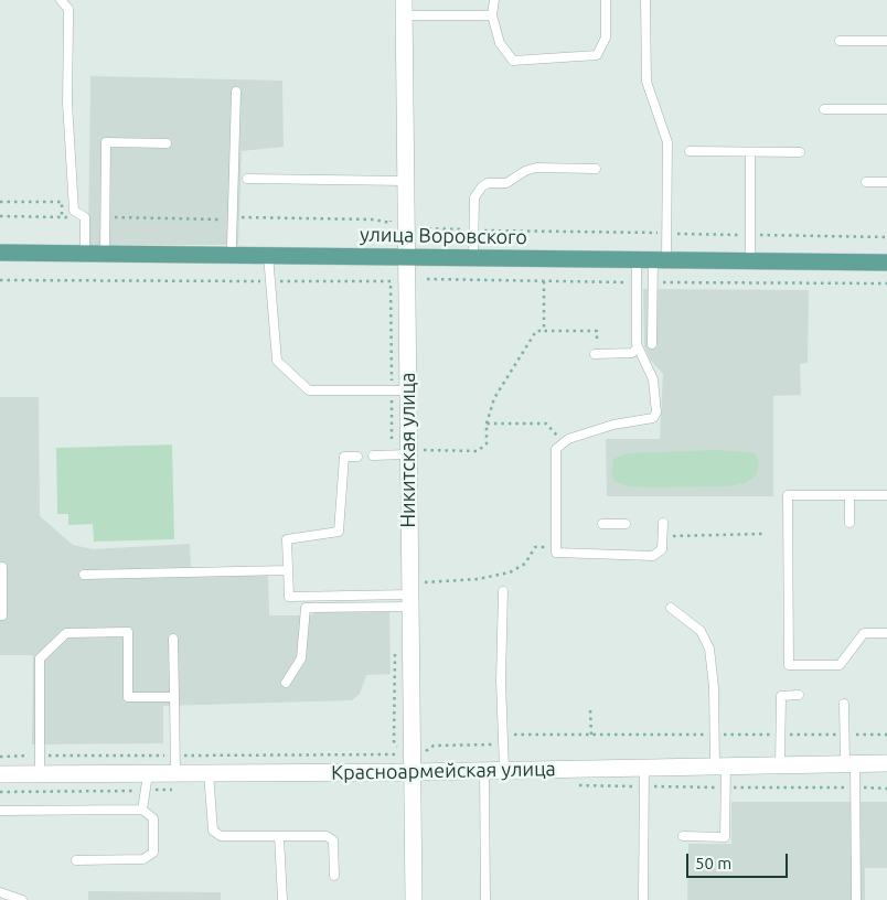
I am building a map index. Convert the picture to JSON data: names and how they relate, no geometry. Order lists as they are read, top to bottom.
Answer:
{
  "streets": {
    "main road": ["улица Воровского"],
    "street": ["Никитская улица", "Красноармейская улица"]
  },
  "crossings": [
    ["улица Воровского", "Никитская улица"],
    ["Никитская улица", "Красноармейская улица"]
  ],
  "scale_bar": "50 m"
}
